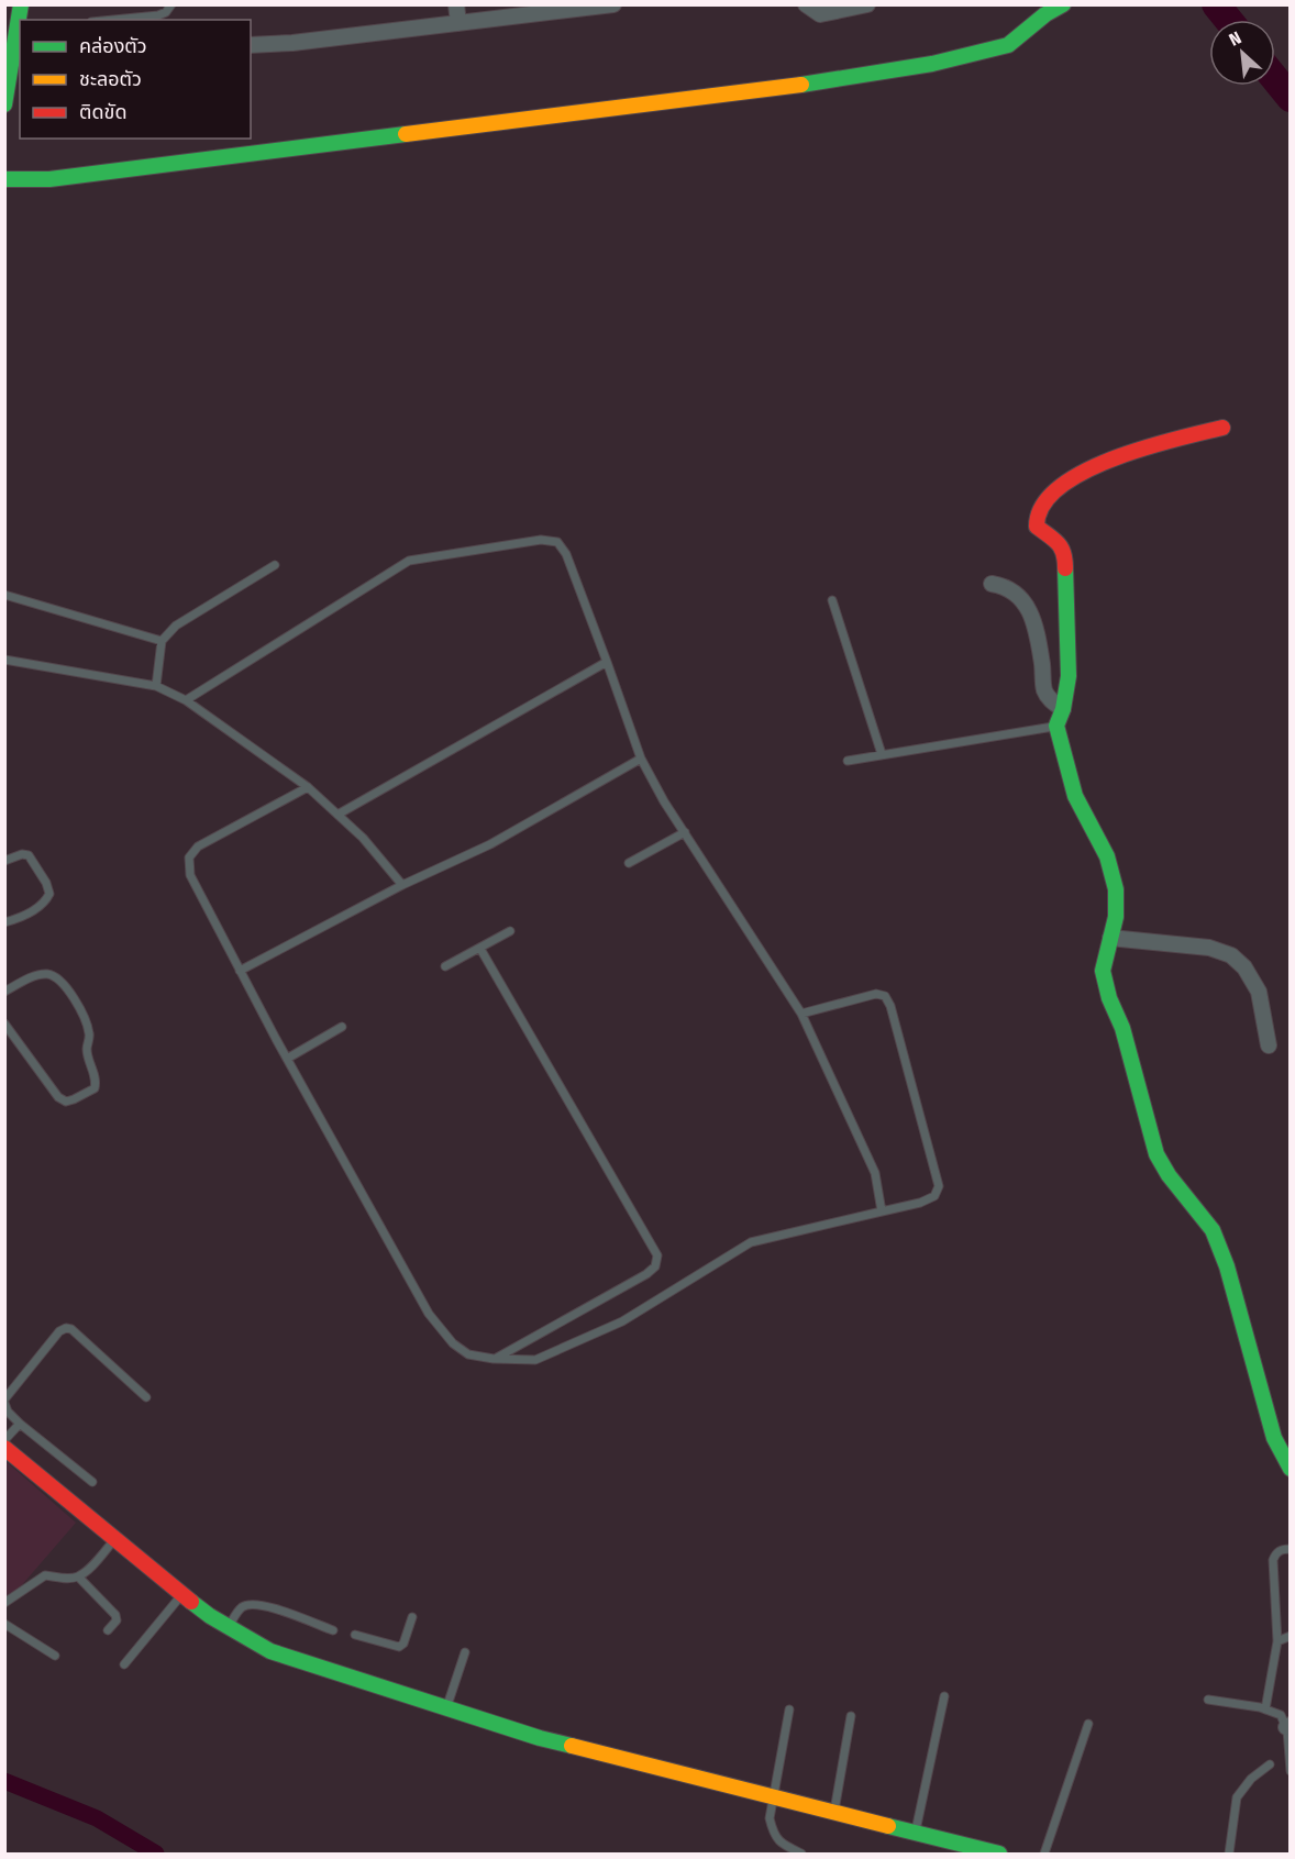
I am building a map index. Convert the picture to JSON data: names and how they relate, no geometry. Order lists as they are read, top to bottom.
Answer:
{
  "legend": ["คล่องตัว", "ชะลอตัว", "ติดขัด"],
  "north": "top left"
}
